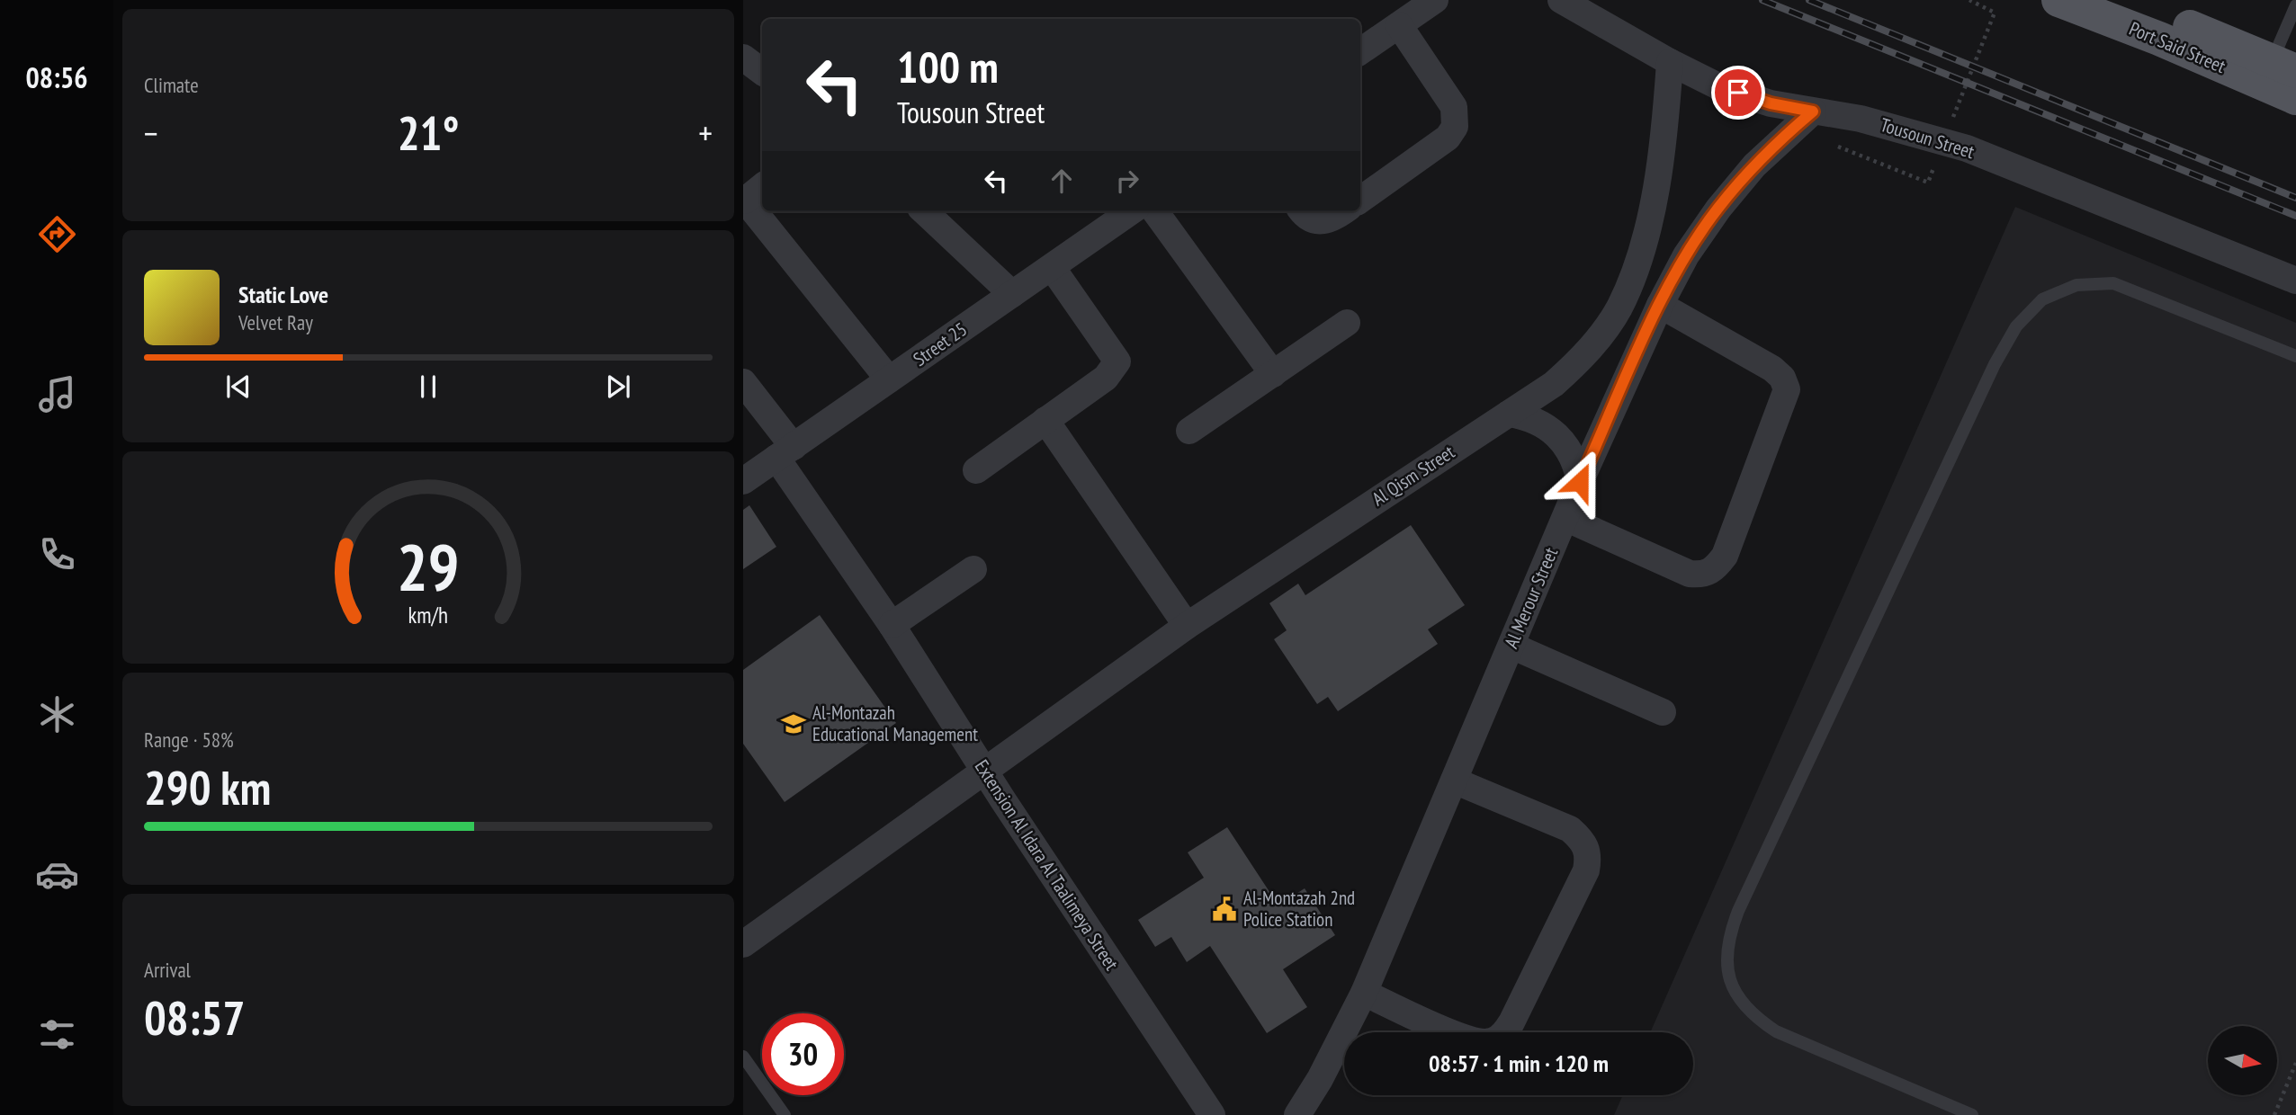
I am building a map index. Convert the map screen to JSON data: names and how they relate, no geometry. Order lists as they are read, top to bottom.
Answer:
{
  "streets": {
    "main road": ["Port Said Street"],
    "street": [
      "Tousoun Street",
      "Street 25",
      "Al Qism Street",
      "Al Merour Street",
      "Extension Al Idara Al Taalimeya Street"
    ]
  },
  "crossings": [
    ["Tousoun Street", "Al Qism Street"],
    ["Tousoun Street", "Al Merour Street"],
    ["Street 25", "Extension Al Idara Al Taalimeya Street"],
    ["Al Qism Street", "Extension Al Idara Al Taalimeya Street"]
  ],
  "places": {
    "school or university": ["Al-Montazah Educational Management"],
    "public building": ["Al-Montazah 2nd Police Station"]
  },
  "north": "right",
  "page": {
    "tabs": "08:56",
    "tile": [
      "Climate",
      ["Range · 58%", "290 km"],
      ["Arrival", "08:57"]
    ],
    "turn": ["100 m", "Tousoun Street"],
    "heat": ["−", "21°", "+"],
    "song": ["Static Love", "Velvet Ray"],
    "limit": "30",
    "trip": "08:57 · 1 min · 120 m",
    "gauge": ["29", "km/h"]
  }
}
